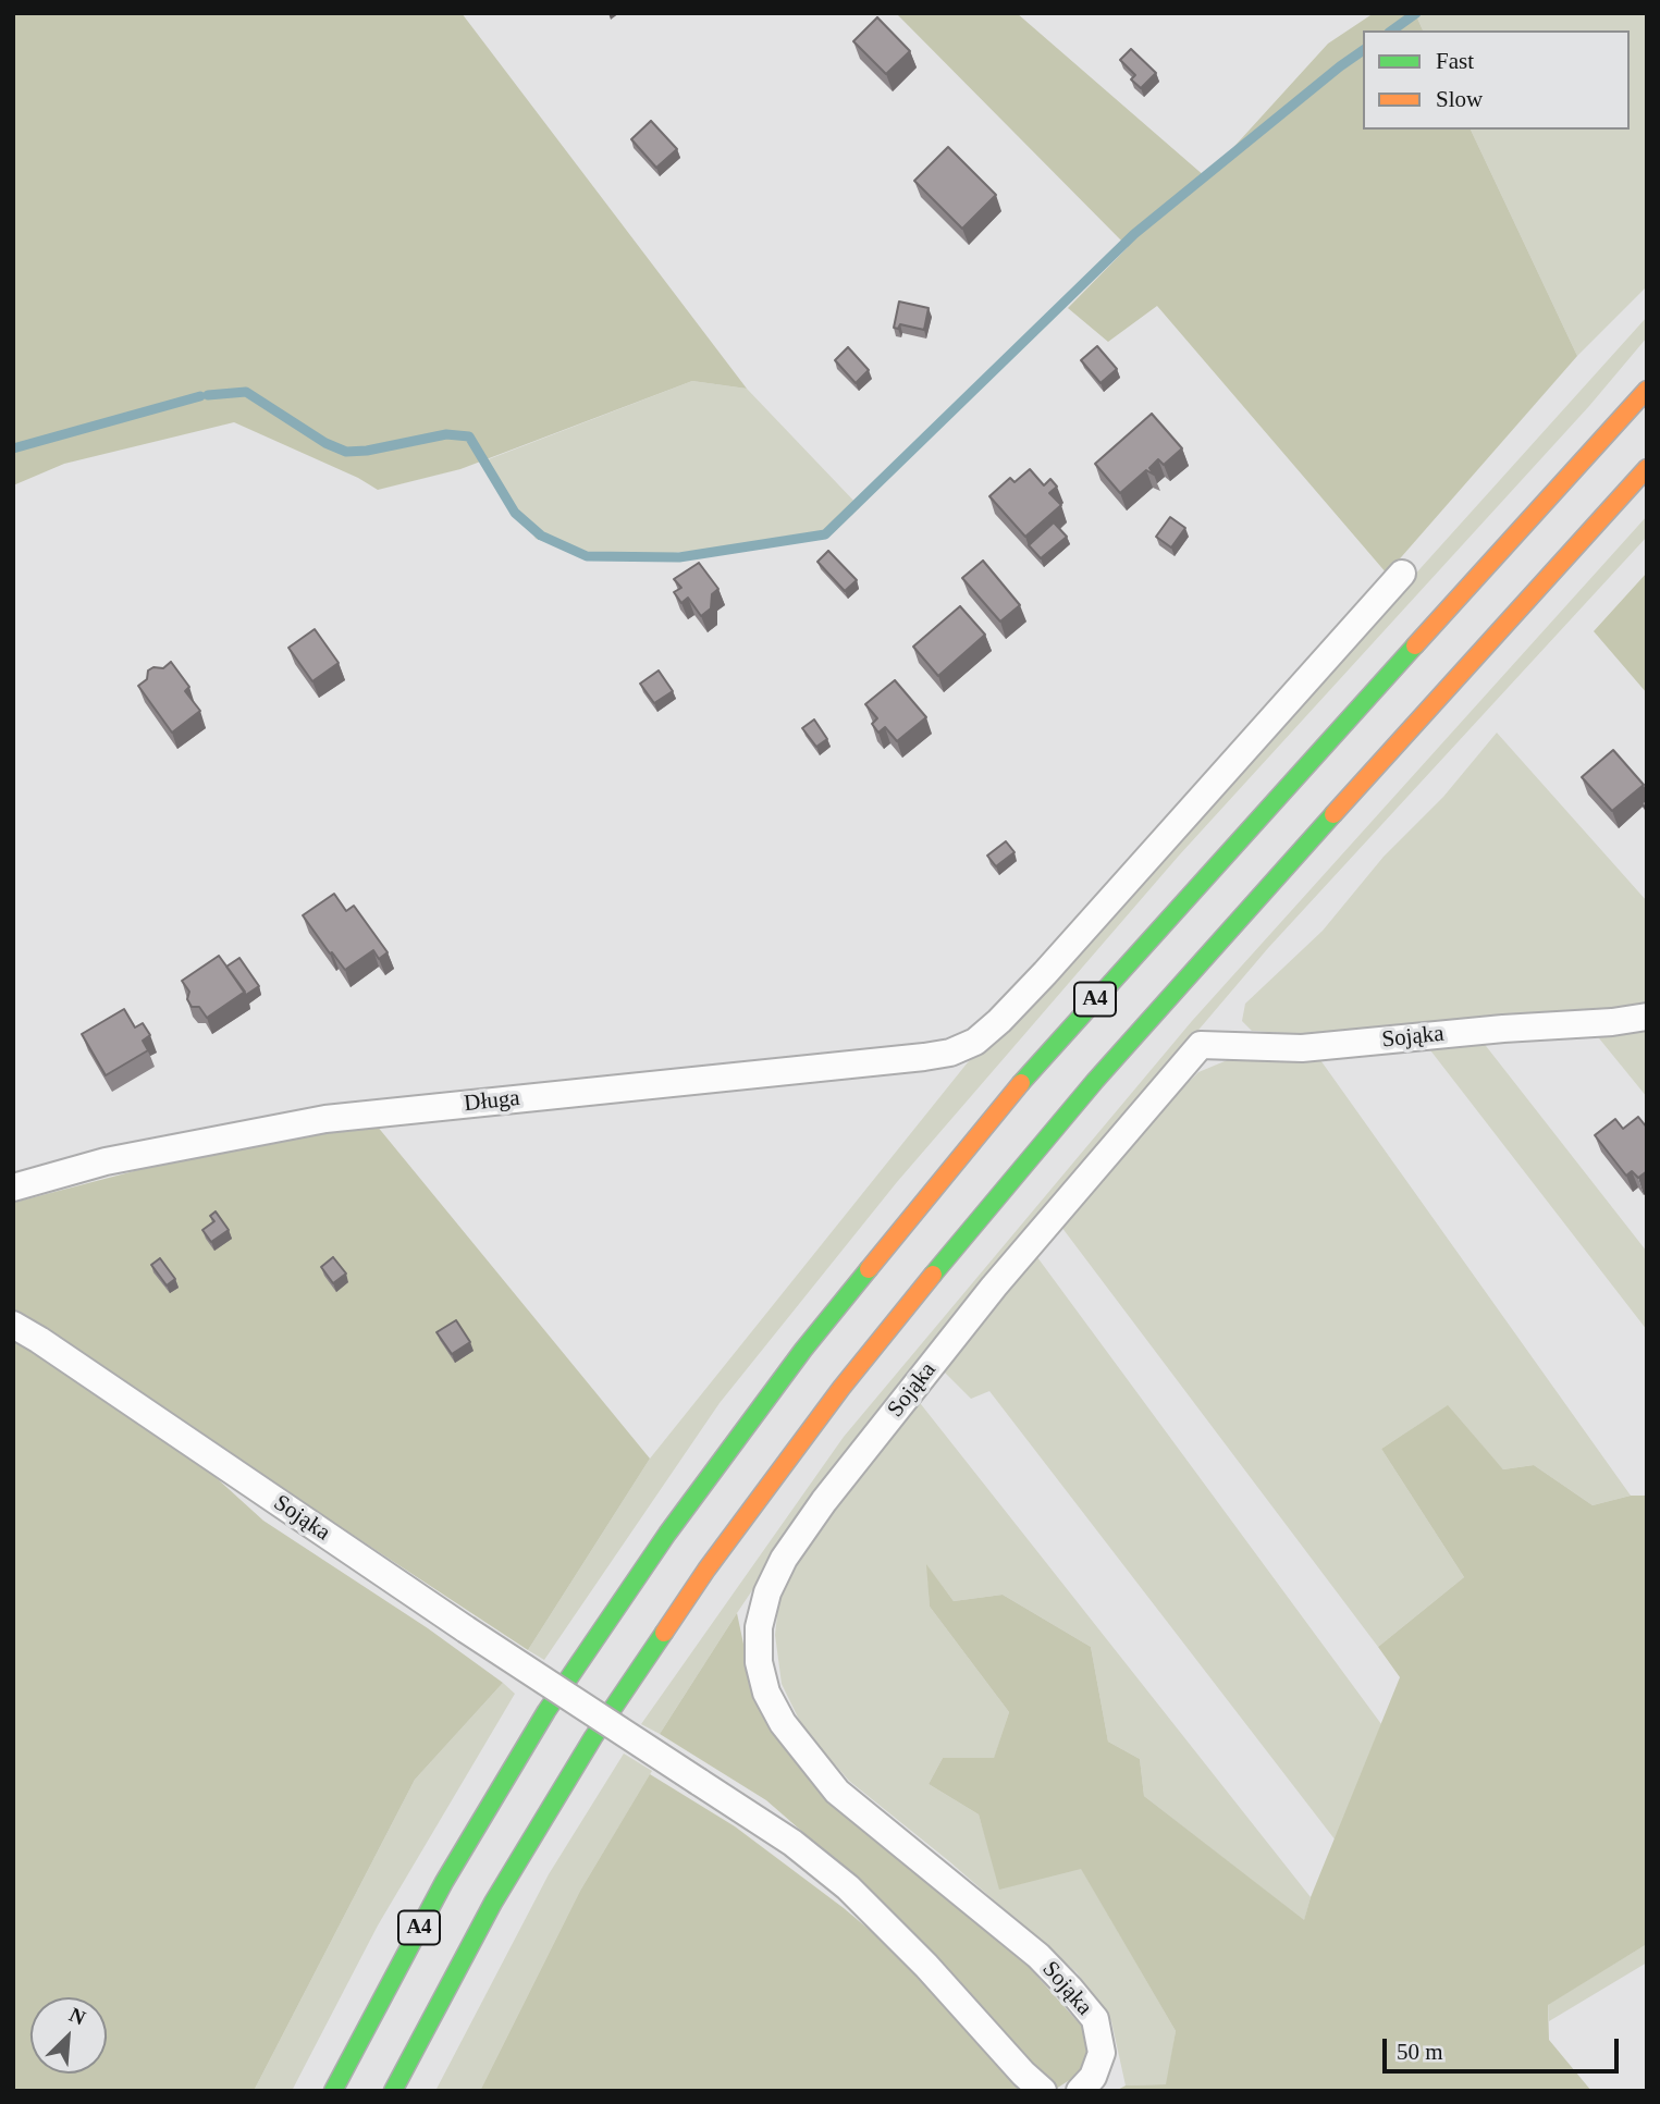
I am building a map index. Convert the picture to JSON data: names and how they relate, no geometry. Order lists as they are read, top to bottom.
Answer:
{
  "streets": {
    "highway": ["A4"],
    "street": ["Sojąka", "Długa"]
  },
  "legend": ["Fast", "Slow"],
  "scale_bar": "50 m",
  "north": "top right"
}
